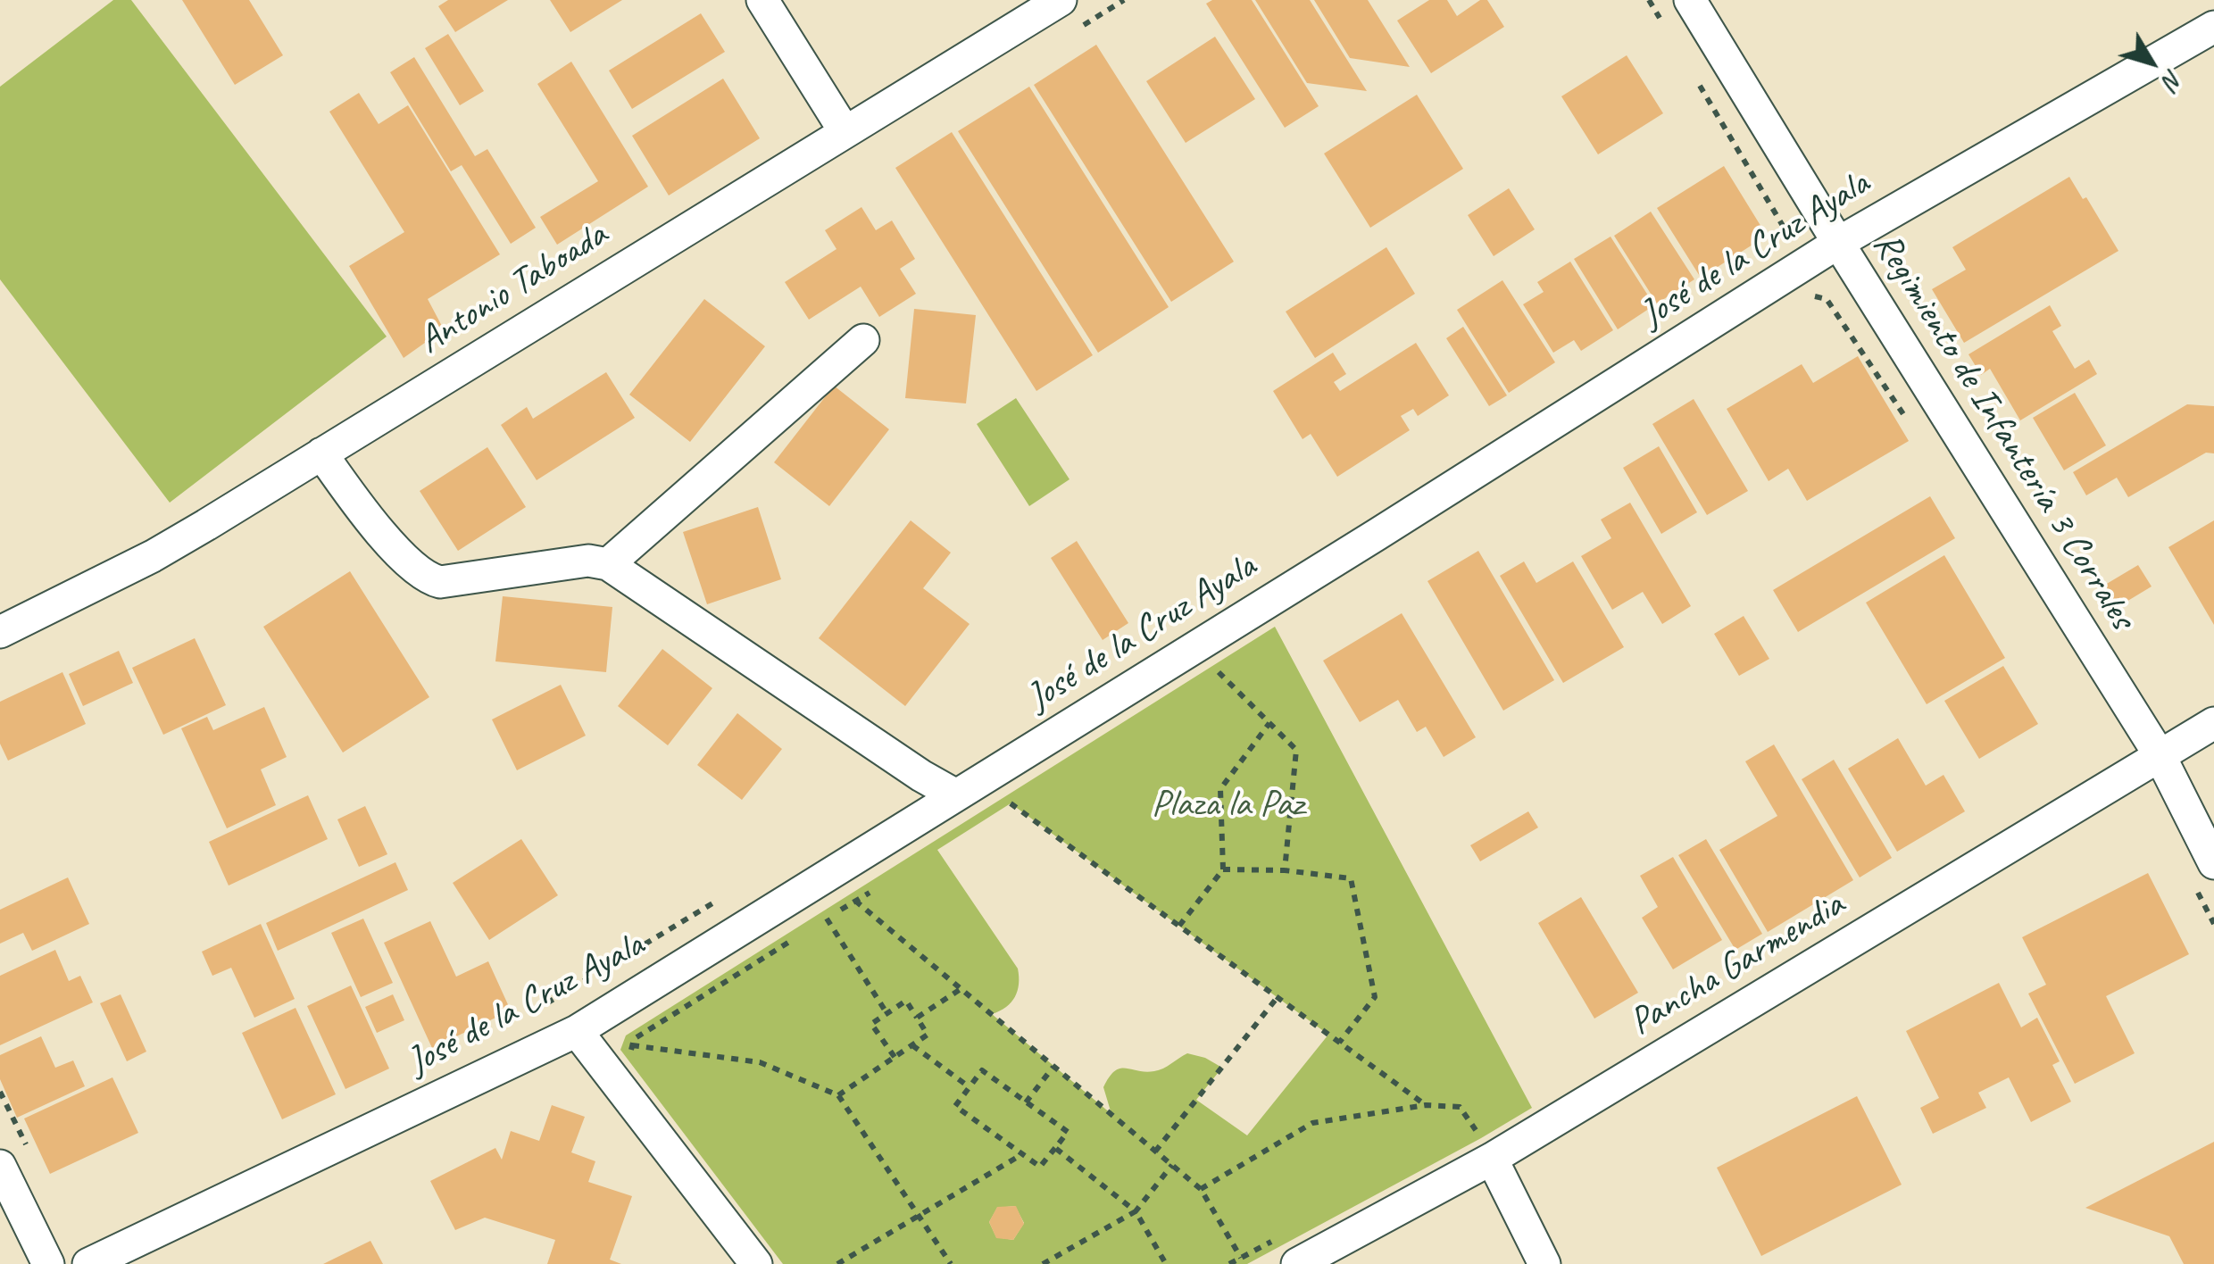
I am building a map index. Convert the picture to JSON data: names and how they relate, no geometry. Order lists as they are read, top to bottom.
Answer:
{
  "streets": {
    "street": [
      "José de la Cruz Ayala",
      "Antonio Taboada",
      "Regimiento de Infantería 3 Corrales",
      "Pancha Garmendia"
    ]
  },
  "crossings": [
    ["José de la Cruz Ayala", "Regimiento de Infantería 3 Corrales"],
    ["Regimiento de Infantería 3 Corrales", "Pancha Garmendia"]
  ],
  "parks": ["Plaza la Paz"],
  "north": "bottom right"
}
